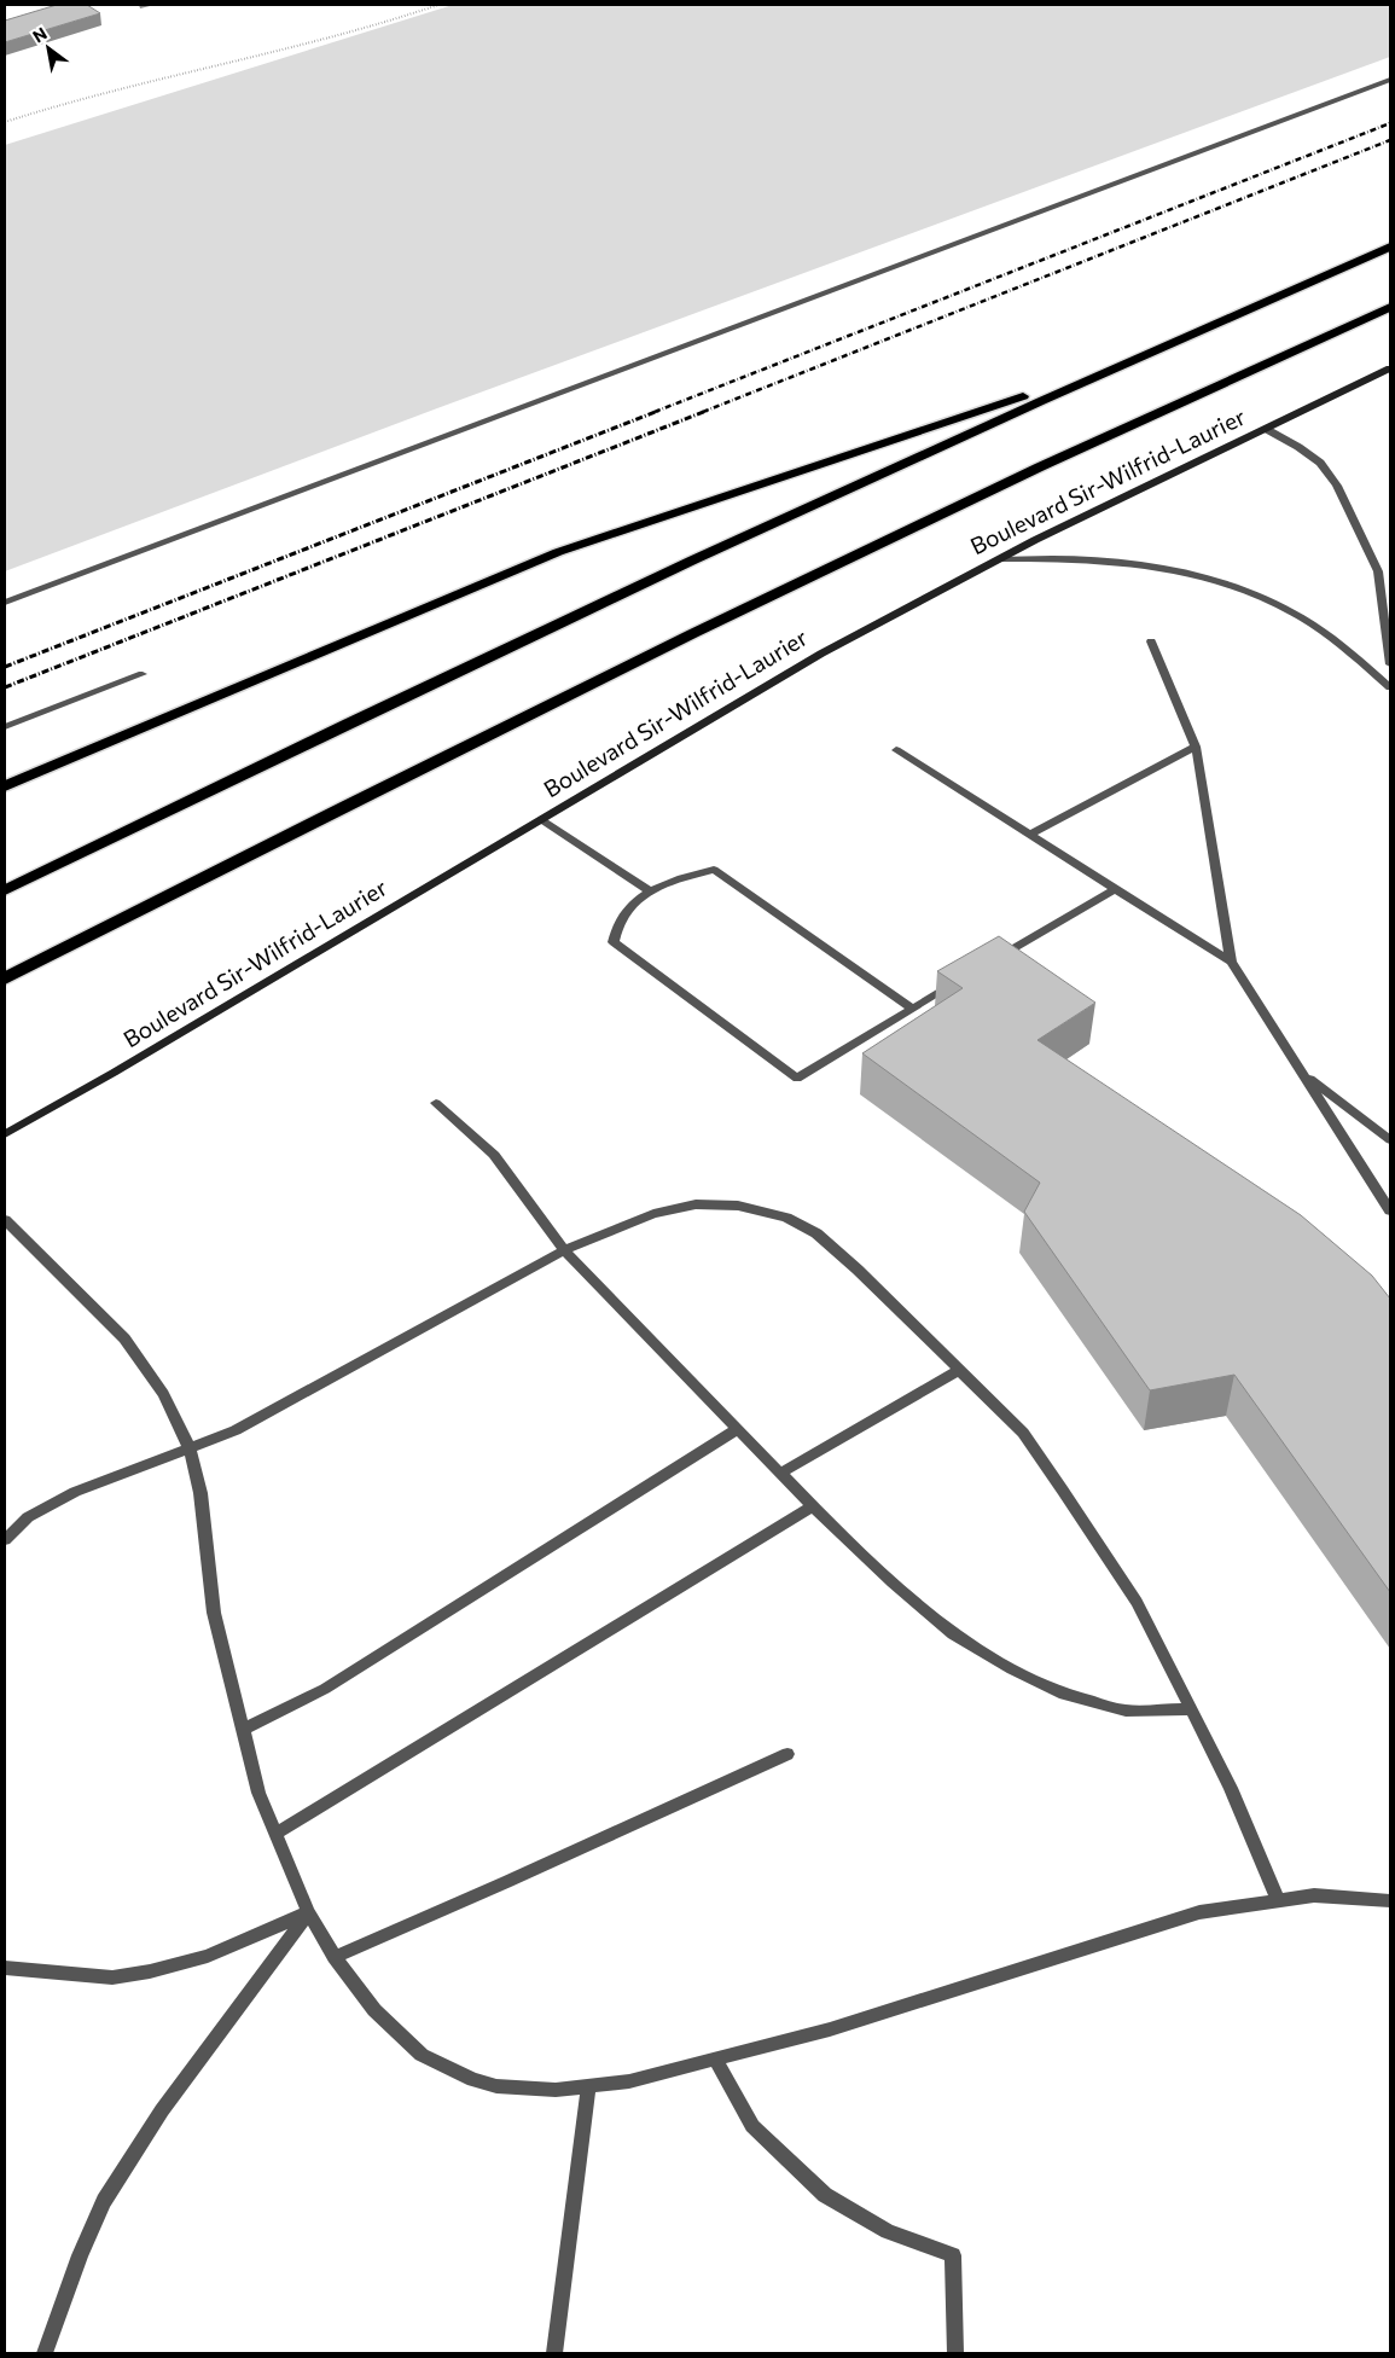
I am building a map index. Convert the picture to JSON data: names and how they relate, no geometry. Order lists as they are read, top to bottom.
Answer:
{
  "streets": {
    "highway": ["Boulevard Sir-Wilfrid-Laurier"]
  },
  "north": "top left"
}
